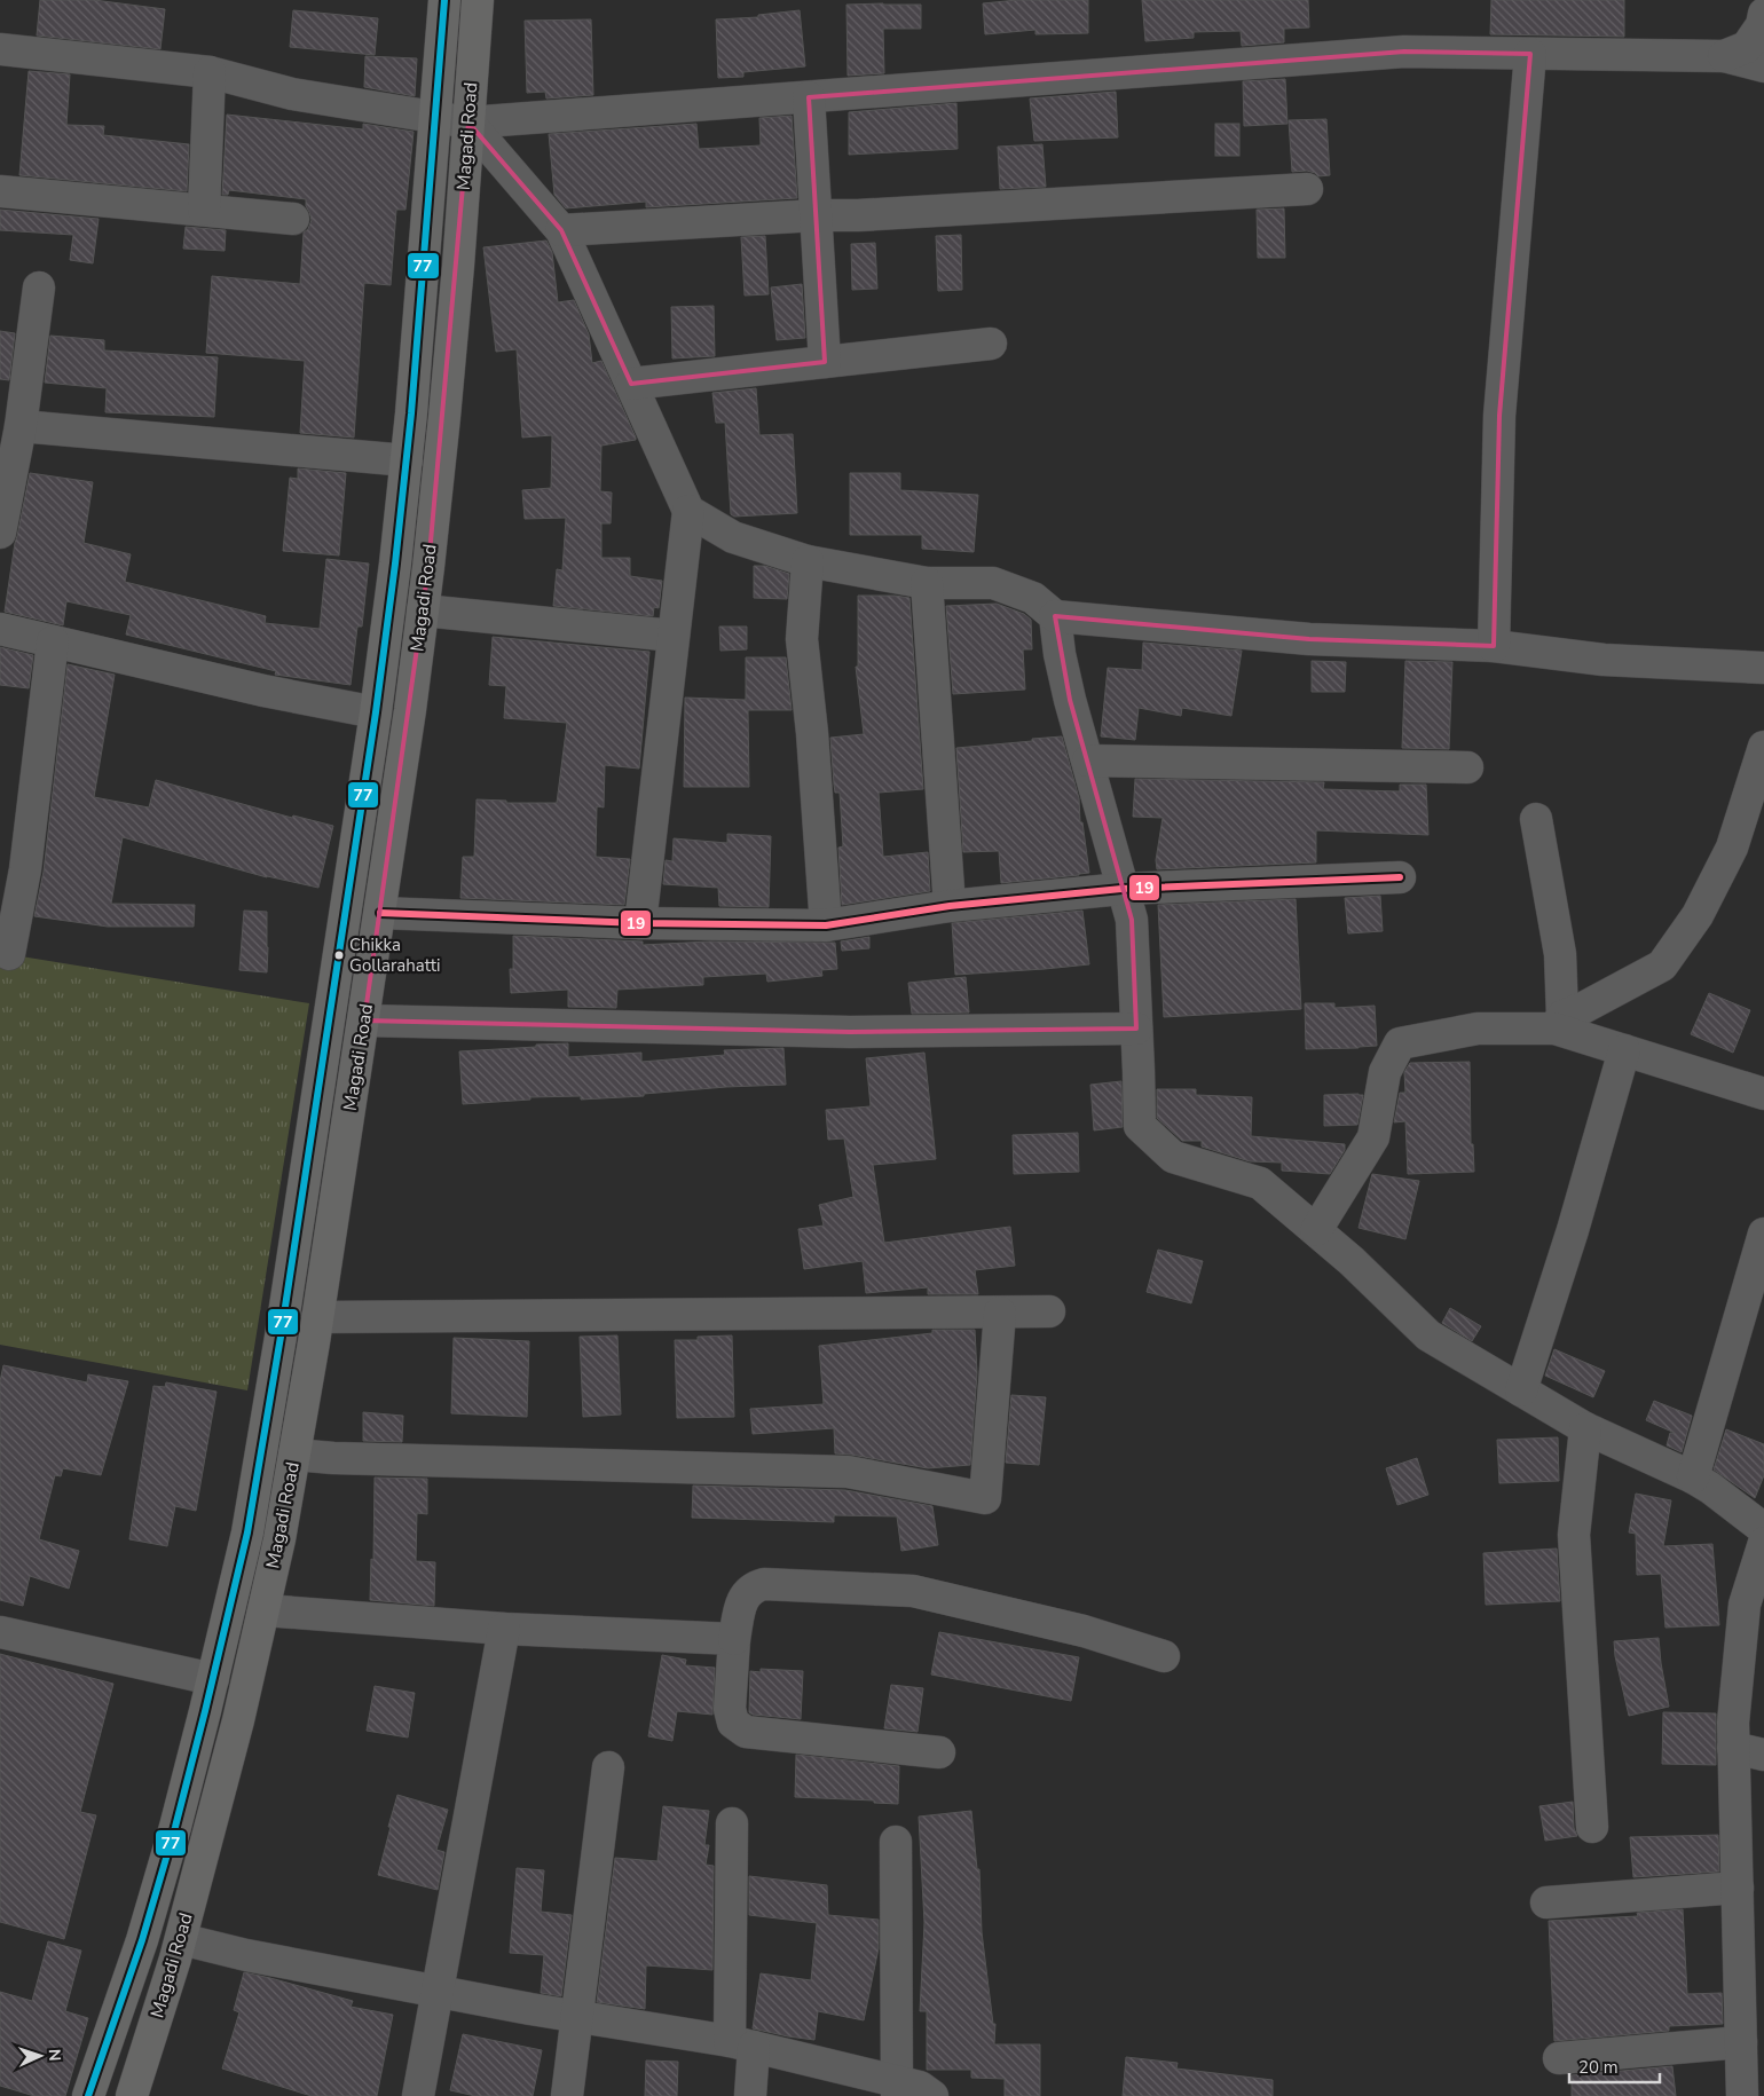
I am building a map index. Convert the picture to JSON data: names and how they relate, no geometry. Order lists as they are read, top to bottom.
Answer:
{
  "streets": {
    "main road": ["Magadi Road"]
  },
  "places": ["Chikka Gollarahatti"],
  "lines": ["transit line 77", "transit line 19"],
  "scale_bar": "20 m",
  "north": "right"
}
